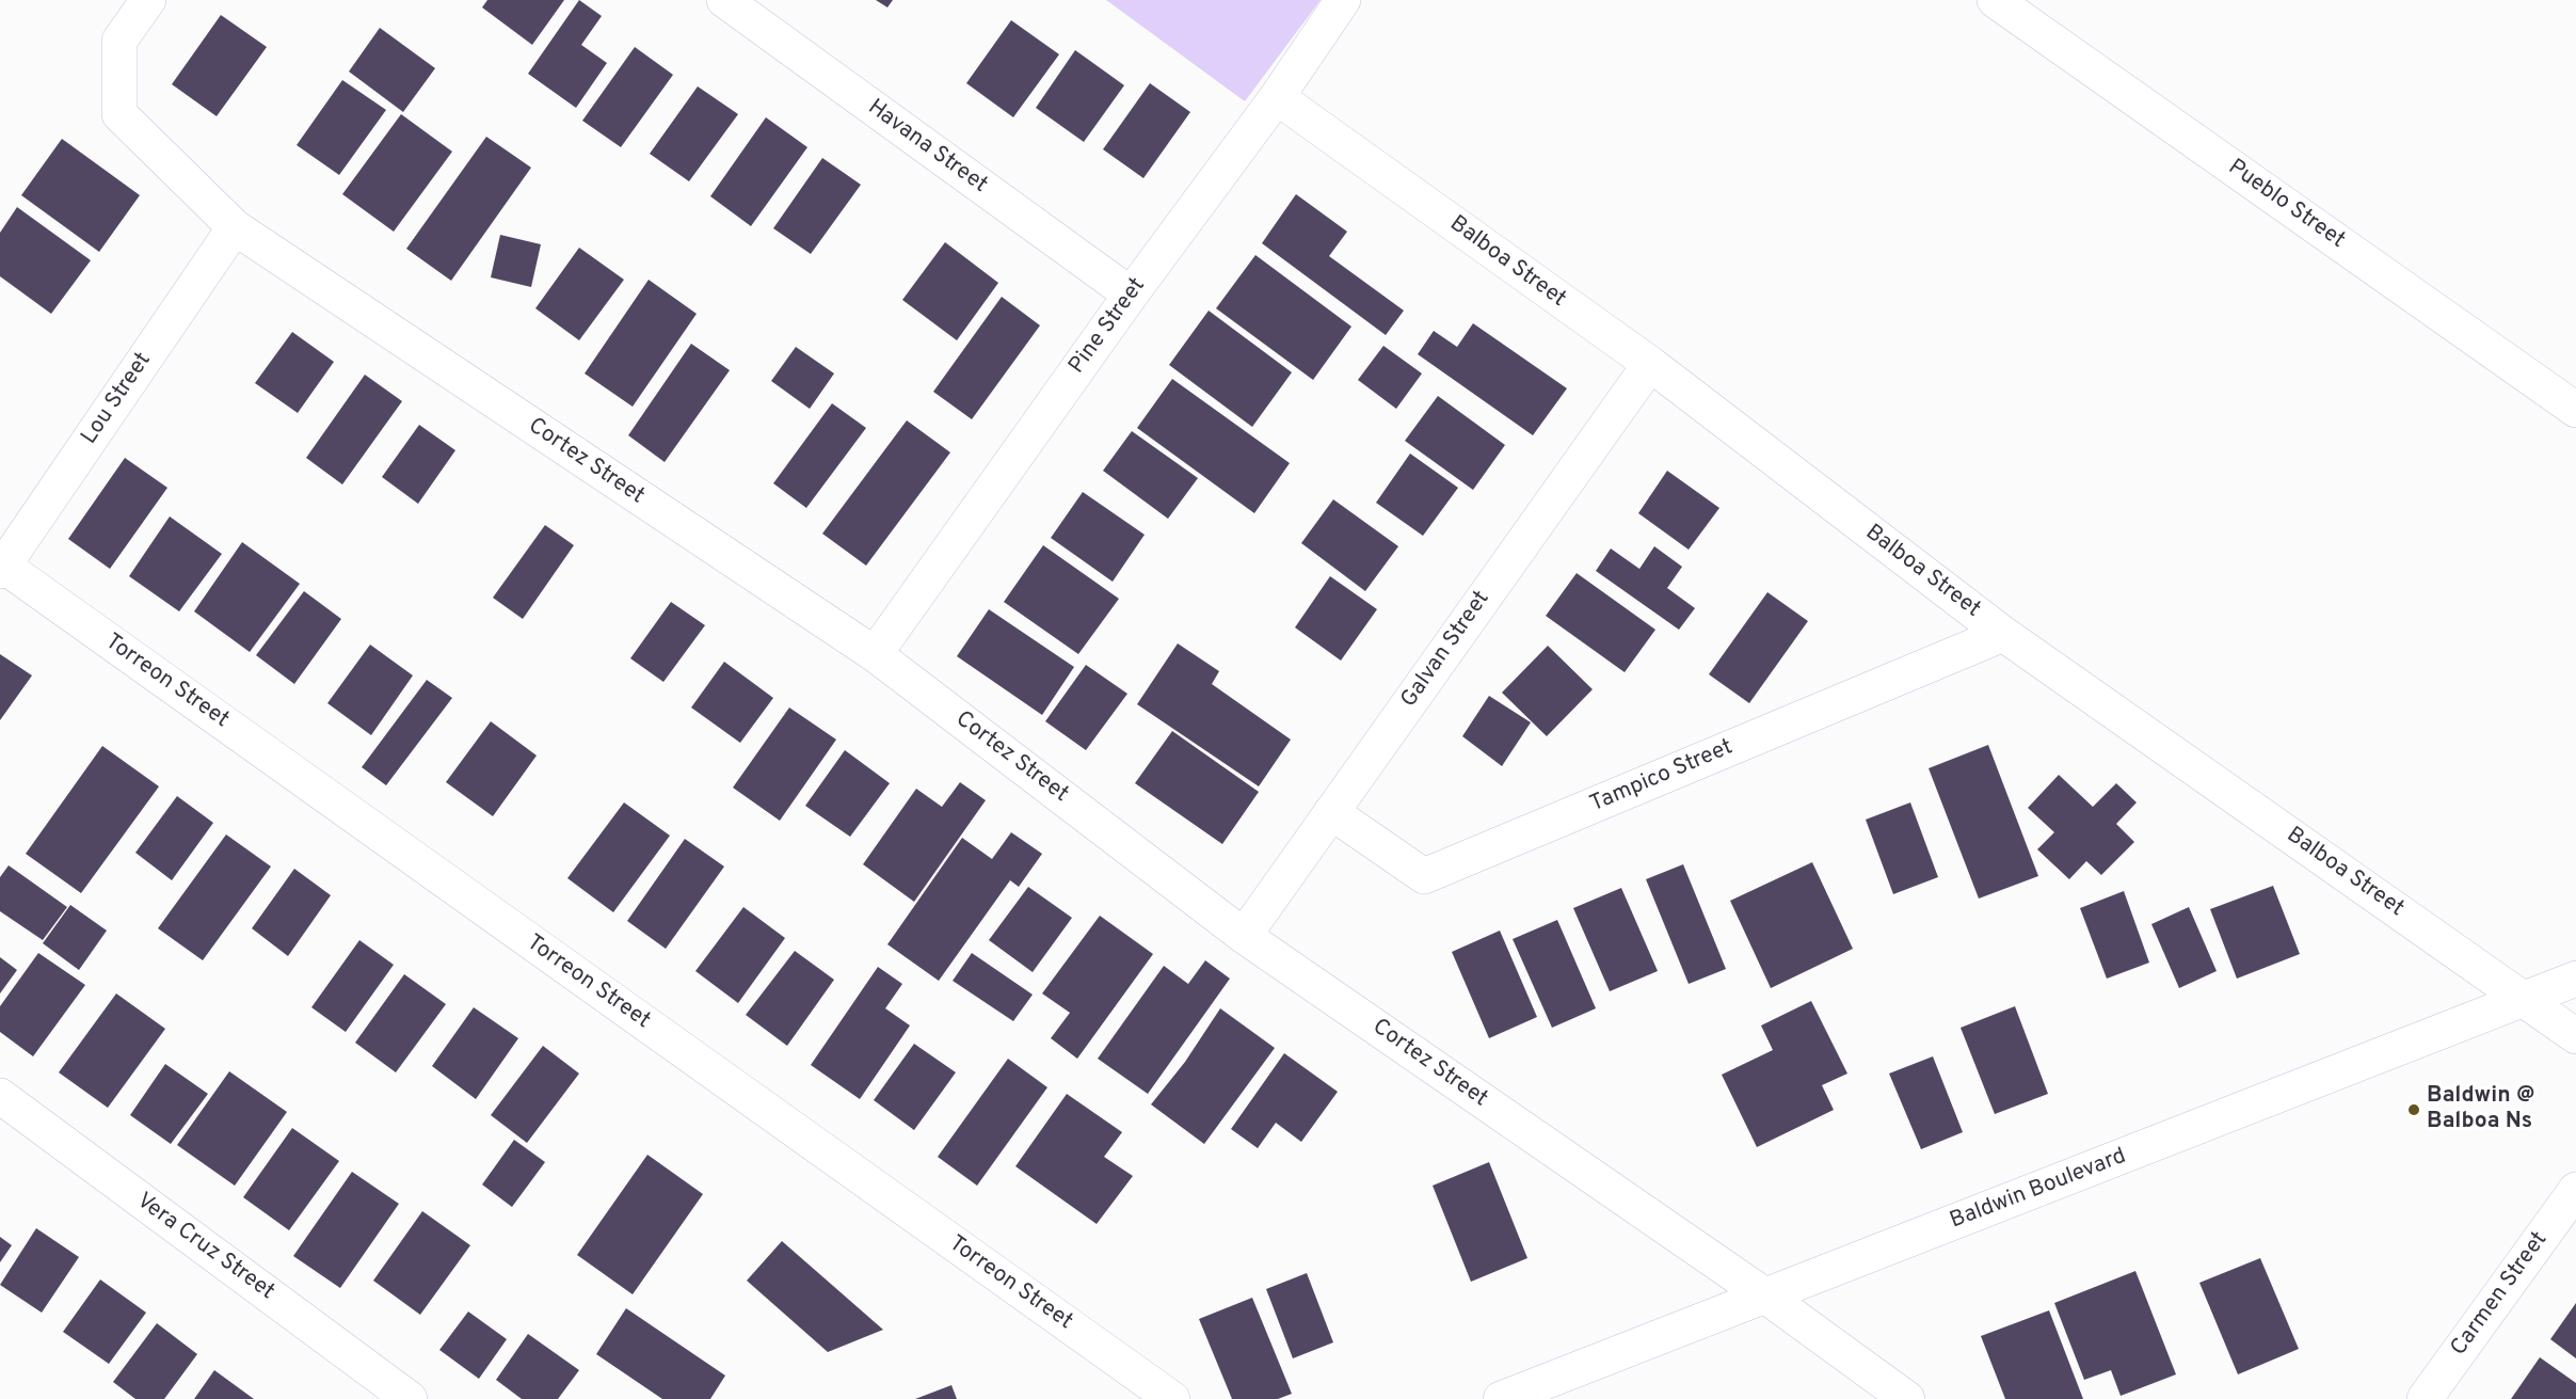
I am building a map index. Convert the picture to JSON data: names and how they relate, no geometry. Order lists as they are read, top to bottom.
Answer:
{
  "streets": {
    "street": [
      "Havana Street",
      "Pueblo Street",
      "Balboa Street",
      "Pine Street",
      "Lou Street",
      "Cortez Street",
      "Galvan Street",
      "Torreon Street",
      "Tampico Street",
      "Baldwin Boulevard",
      "Vera Cruz Street",
      "Carmen Street"
    ]
  },
  "crossings": [
    ["Havana Street", "Pine Street"],
    ["Balboa Street", "Pine Street"],
    ["Balboa Street", "Galvan Street"],
    ["Balboa Street", "Tampico Street"],
    ["Balboa Street", "Baldwin Boulevard"],
    ["Pine Street", "Cortez Street"],
    ["Lou Street", "Cortez Street"],
    ["Lou Street", "Torreon Street"],
    ["Cortez Street", "Galvan Street"],
    ["Cortez Street", "Baldwin Boulevard"],
    ["Galvan Street", "Tampico Street"]
  ],
  "places": ["Baldwin @ Balboa Ns"]
}
